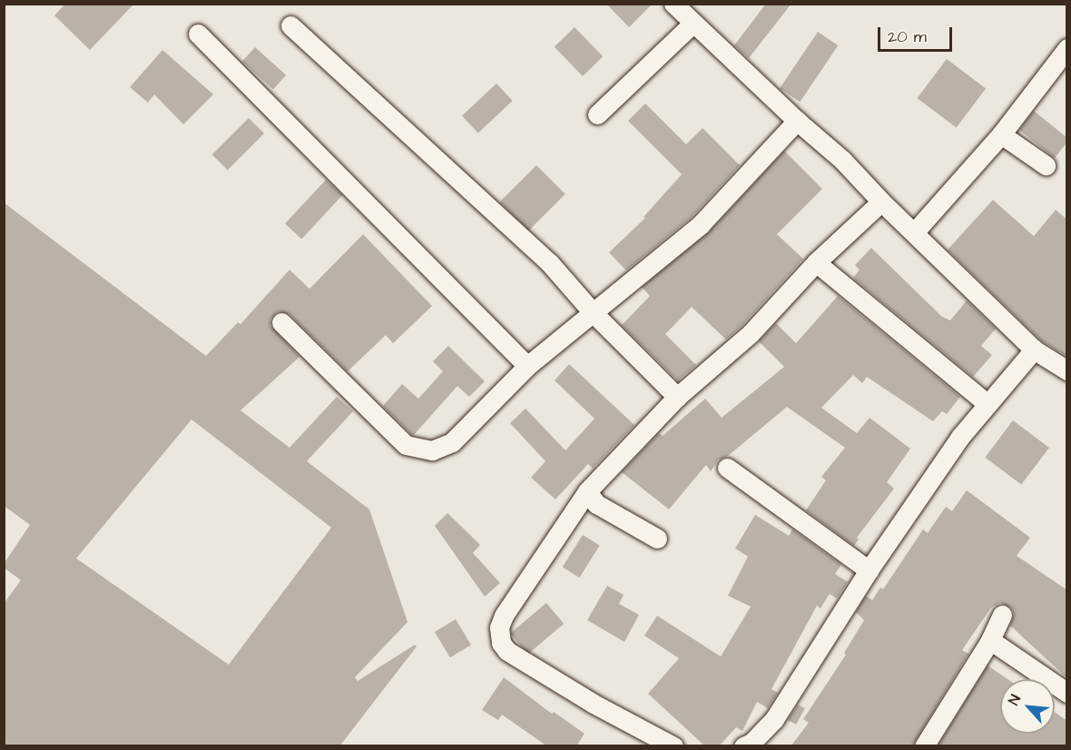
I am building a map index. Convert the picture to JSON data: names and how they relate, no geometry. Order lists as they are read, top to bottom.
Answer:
{
  "scale_bar": "20 m",
  "north": "top left"
}
